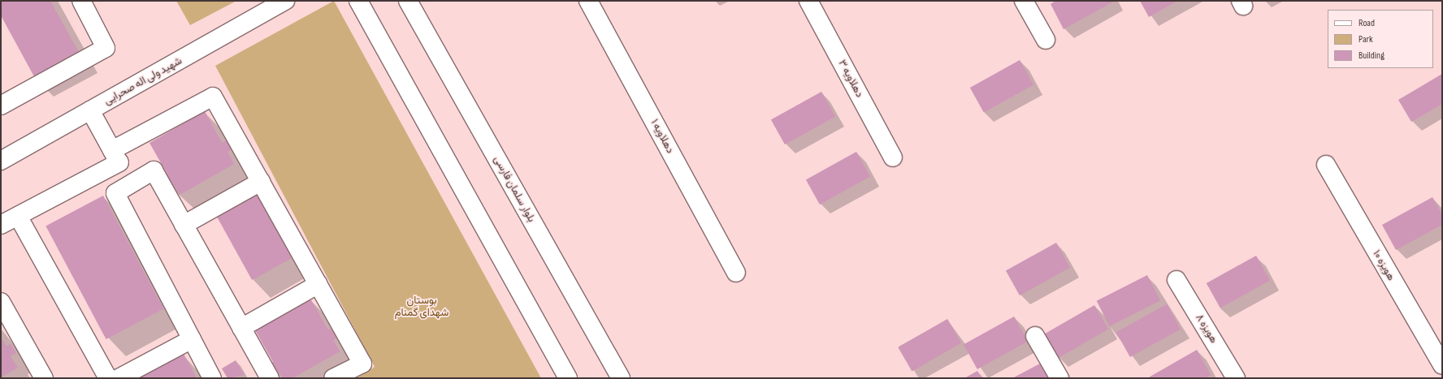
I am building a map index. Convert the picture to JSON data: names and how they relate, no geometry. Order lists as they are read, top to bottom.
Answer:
{
  "streets": {
    "street": [
      "دهلاویه ۳",
      "شهید ولی اله صحرایی",
      "دهلاویه ۱",
      "بلوار سلمان فارسی",
      "هویزه ۱۰",
      "هویزه ۸"
    ]
  },
  "parks": ["بوستان شهدای گمنام"],
  "legend": ["Road", "Park", "Building"]
}
